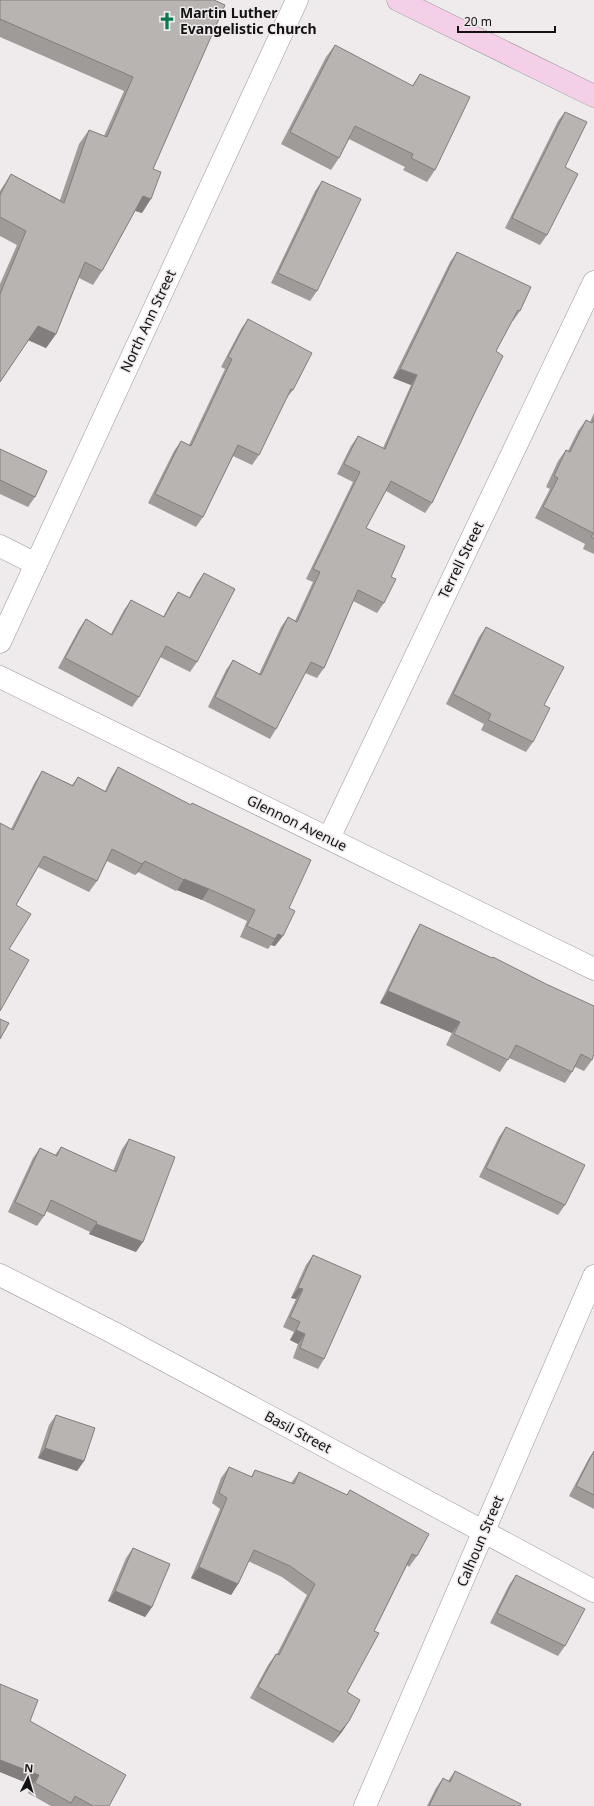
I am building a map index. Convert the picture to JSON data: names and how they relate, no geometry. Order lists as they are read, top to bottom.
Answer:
{
  "streets": {
    "street": [
      "North Ann Street",
      "Terrell Street",
      "Glennon Avenue",
      "Basil Street",
      "Calhoun Street"
    ]
  },
  "crossings": [
    ["Terrell Street", "Glennon Avenue"],
    ["Basil Street", "Calhoun Street"]
  ],
  "places": {
    "church": ["Martin Luther Evangelistic Church"]
  },
  "scale_bar": "20 m",
  "north": "top"
}
